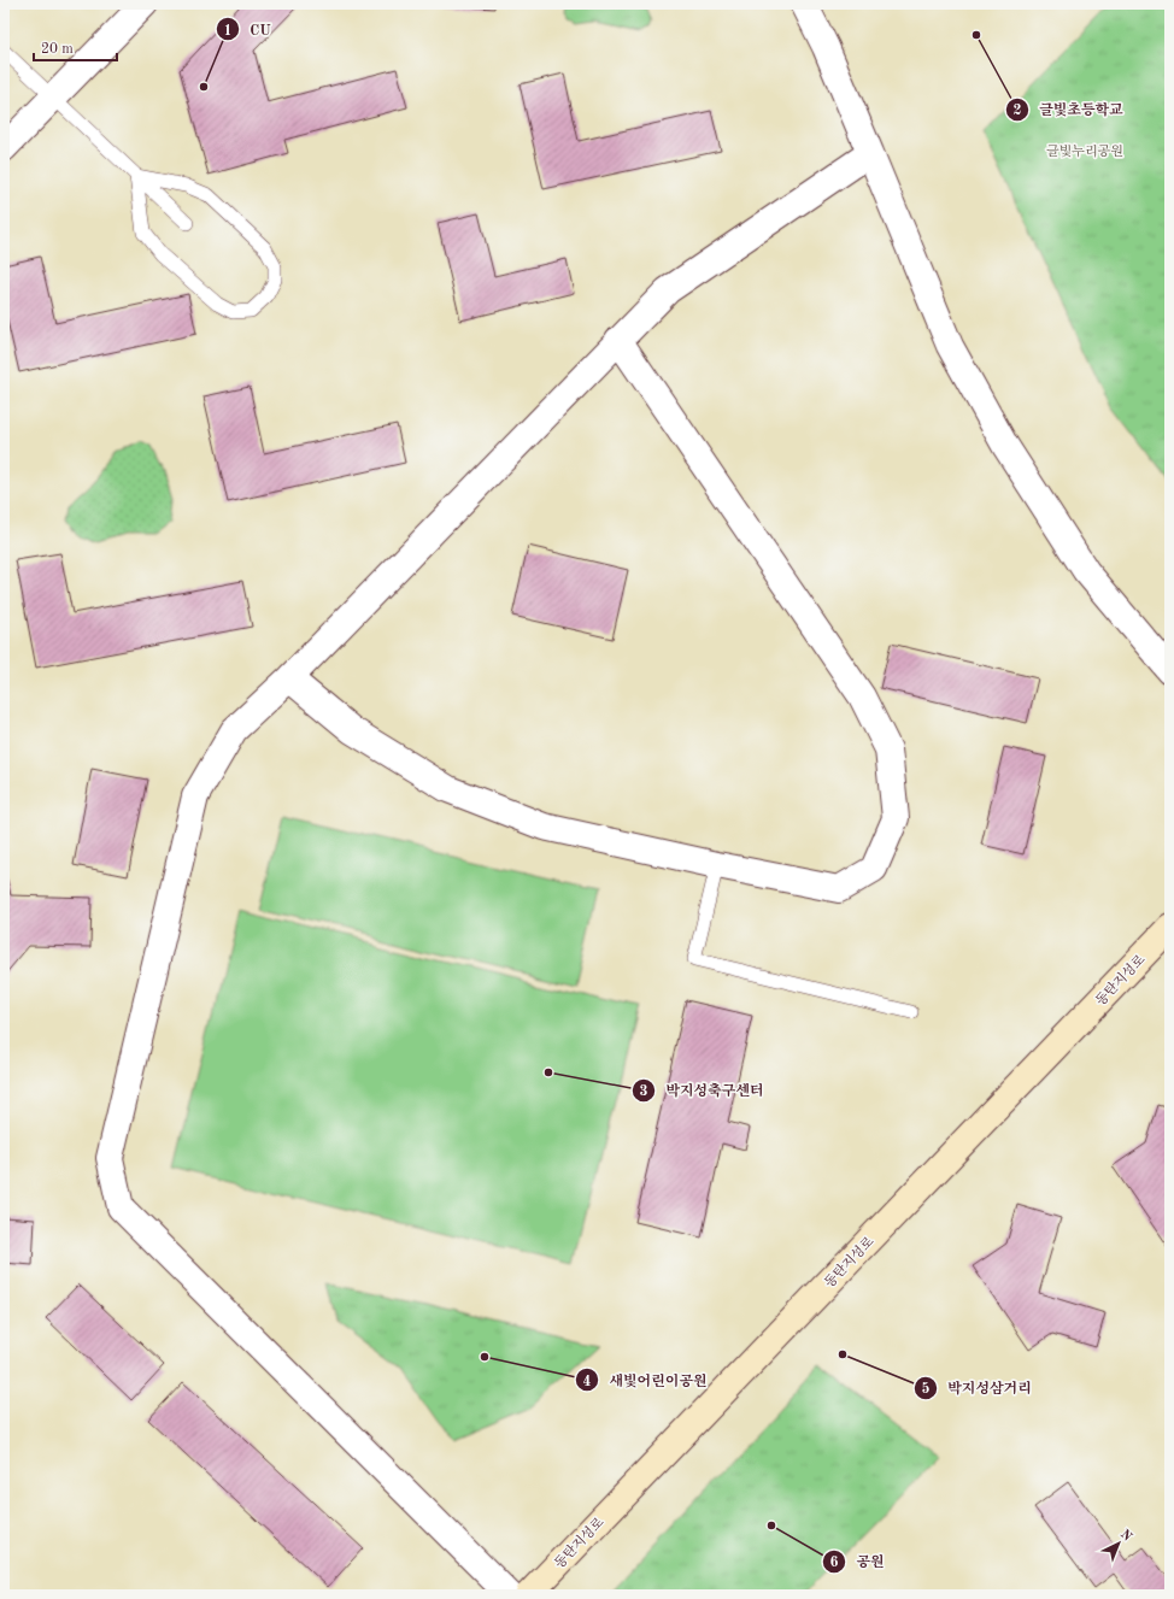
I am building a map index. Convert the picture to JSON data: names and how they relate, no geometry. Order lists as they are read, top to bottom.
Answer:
{
  "streets": {
    "main road": ["동탄지성로"]
  },
  "parks": ["글빛누리공원"],
  "places": [
    "글빛초등학교",
    "CU",
    "박지성축구센터",
    "박지성삼거리",
    "새빛어린이공원",
    "공원"
  ],
  "scale_bar": "20 m",
  "north": "top right"
}
